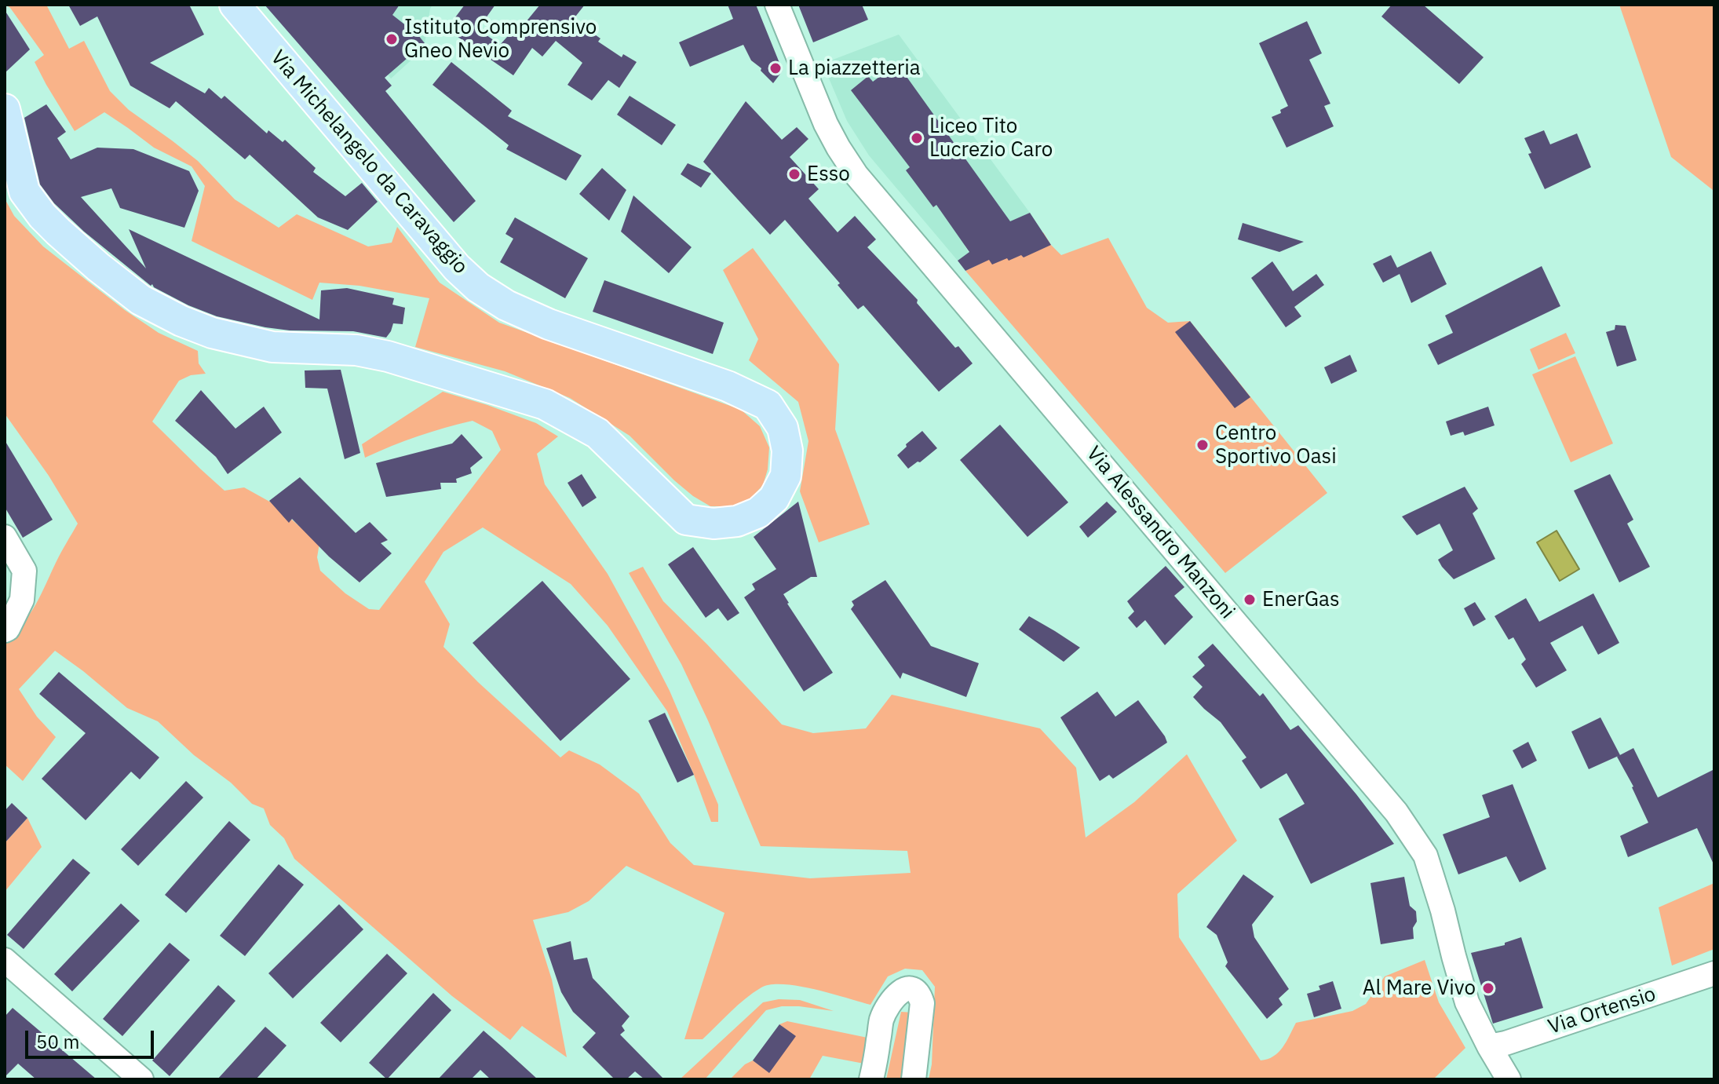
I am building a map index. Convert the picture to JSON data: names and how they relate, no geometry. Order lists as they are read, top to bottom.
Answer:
{
  "streets": {
    "main road": ["Via Michelangelo da Caravaggio"],
    "street": ["Via Alessandro Manzoni", "Via Ortensio"]
  },
  "crossings": [
    ["Via Alessandro Manzoni", "Via Ortensio"]
  ],
  "places": [
    "Istituto Comprensivo Gneo Nevio",
    "La piazzetteria",
    "Liceo Tito Lucrezio Caro",
    "Esso",
    "Centro Sportivo Oasi",
    "EnerGas",
    "Al Mare Vivo"
  ],
  "scale_bar": "50 m"
}
